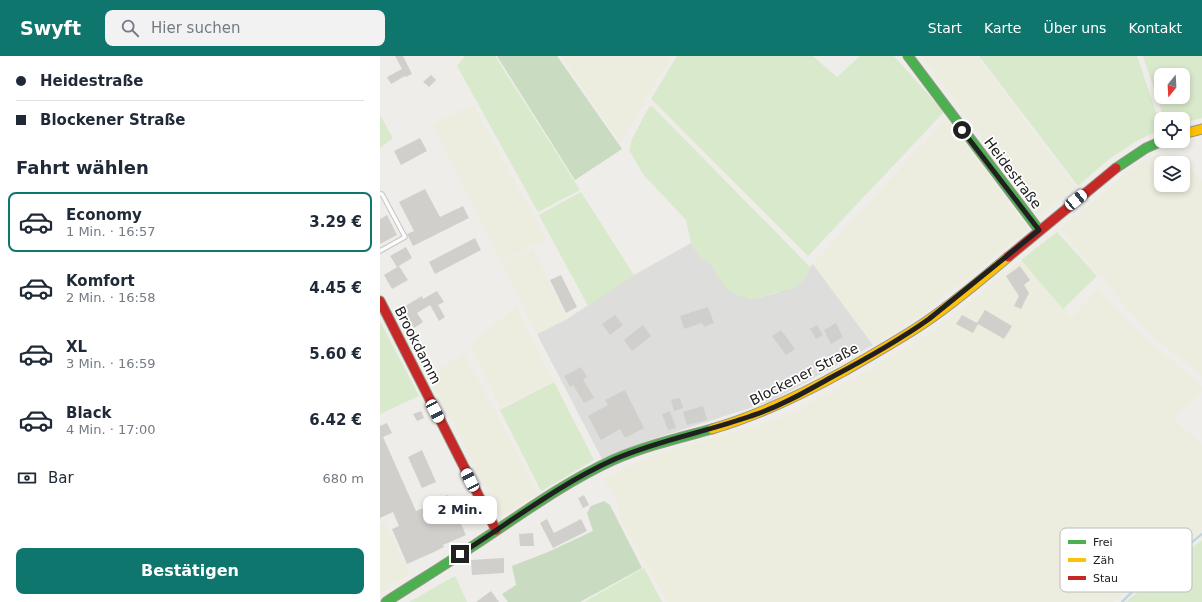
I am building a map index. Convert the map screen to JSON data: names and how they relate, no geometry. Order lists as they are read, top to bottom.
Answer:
{
  "streets": {
    "street": ["Heidestraße", "Brookdamm", "Blockener Straße"]
  },
  "crossings": [
    ["Heidestraße", "Blockener Straße"],
    ["Brookdamm", "Blockener Straße"]
  ],
  "legend": ["Frei", "Zäh", "Stau"],
  "north": "bottom",
  "page": {
    "header": "Swyft",
    "search": "Hier suchen",
    "nav": [
      "Start",
      "Karte",
      "Über uns",
      "Kontakt"
    ],
    "banner": ["Heidestraße", "Blockener Straße"],
    "heading": "Fahrt wählen",
    "list": [
      {
        "name": "Economy",
        "note": "1 Min. · 16:57",
        "value": "3.29 €"
      },
      {
        "name": "Komfort",
        "note": "2 Min. · 16:58",
        "value": "4.45 €"
      },
      {
        "name": "XL",
        "note": "3 Min. · 16:59",
        "value": "5.60 €"
      },
      {
        "name": "Black",
        "note": "4 Min. · 17:00",
        "value": "6.42 €"
      }
    ],
    "pay": ["Bar", "680 m"],
    "bubble": "2 Min.",
    "buttons": "Bestätigen"
  }
}
